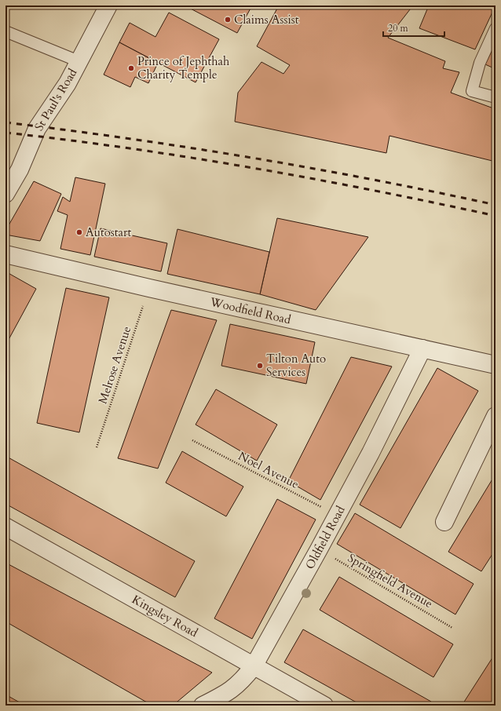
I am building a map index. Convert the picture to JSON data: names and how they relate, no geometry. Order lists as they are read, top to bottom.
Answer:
{
  "streets": {
    "street": [
      "St Paul's Road",
      "Woodfield Road",
      "Oldfield Road",
      "Kingsley Road"
    ],
    "path": ["Melrose Avenue", "Noel Avenue", "Springfield Avenue"]
  },
  "crossings": [
    ["Woodfield Road", "Melrose Avenue"],
    ["Woodfield Road", "Oldfield Road"],
    ["Noel Avenue", "Oldfield Road"],
    ["Oldfield Road", "Springfield Avenue"],
    ["Oldfield Road", "Kingsley Road"]
  ],
  "places": [
    "Claims Assist",
    "Prince of Jephthah Charity Temple",
    "Autostart",
    "Tilton Auto Services"
  ],
  "scale_bar": "20 m"
}
